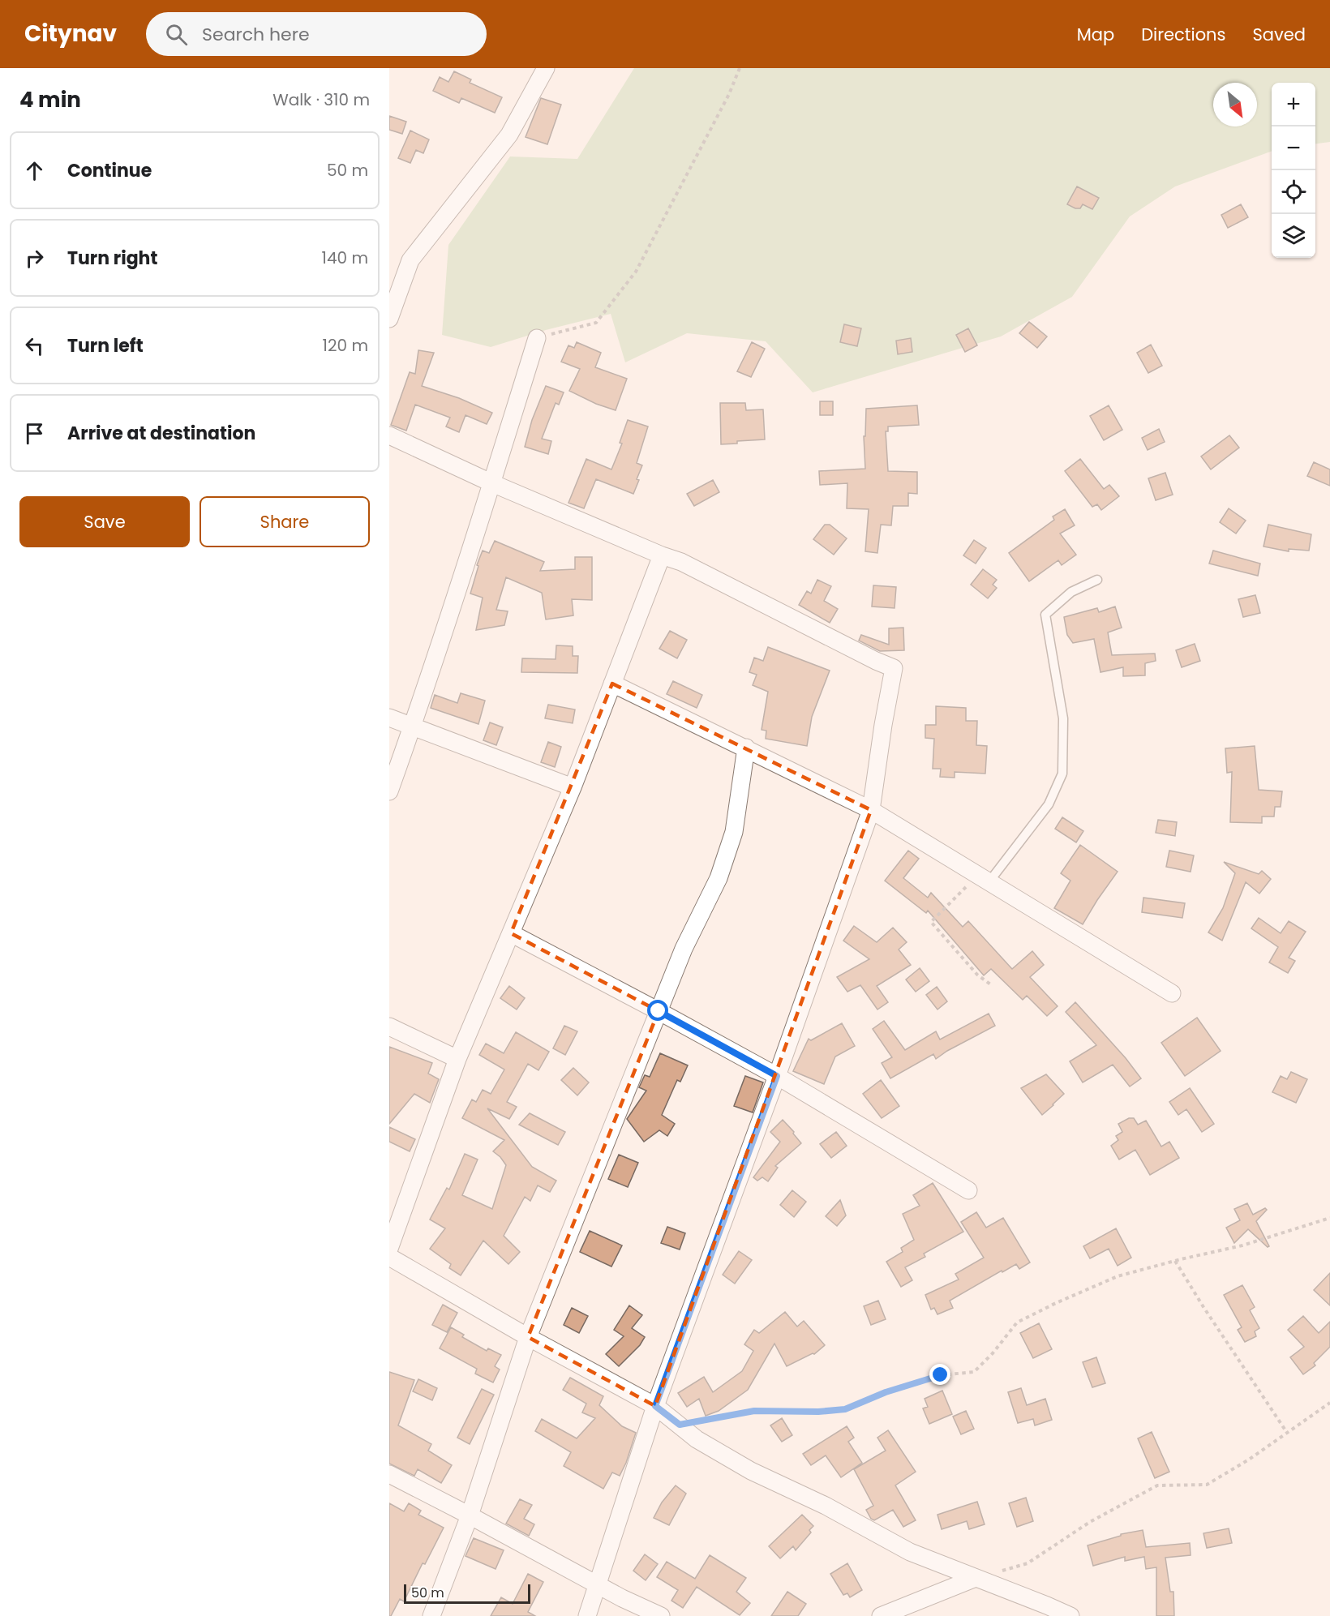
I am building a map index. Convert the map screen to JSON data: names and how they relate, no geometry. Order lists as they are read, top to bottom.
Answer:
{
  "scale_bar": "50 m",
  "north": "bottom right",
  "page": {
    "header": "Citynav",
    "search": "Search here",
    "nav": ["Map", "Directions", "Saved"],
    "heading": ["4 min", "Walk · 310 m"],
    "map_buttons": ["+", "−"],
    "list": [
      ["Continue", "50 m"],
      ["Turn right", "140 m"],
      ["Turn left", "120 m"],
      "Arrive at destination"
    ],
    "buttons": ["Save", "Share"],
    "scale": "50 m"
  }
}
